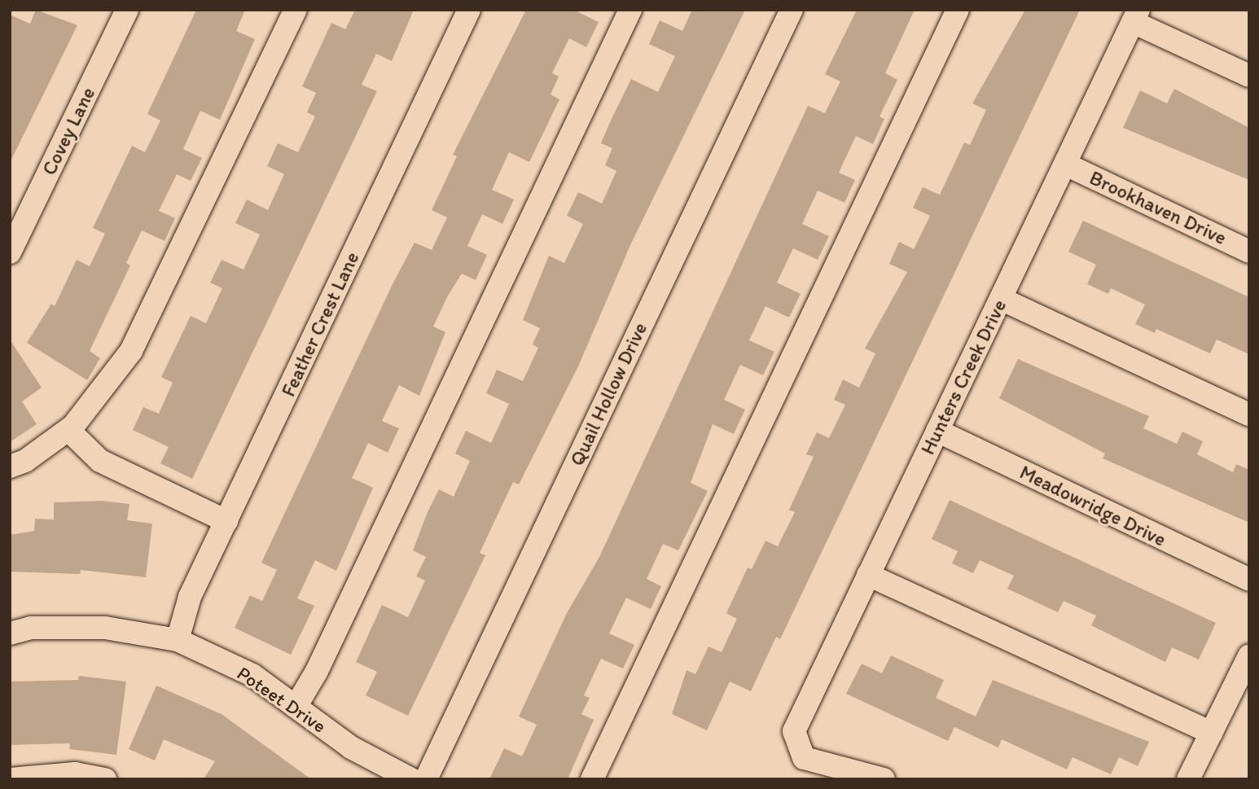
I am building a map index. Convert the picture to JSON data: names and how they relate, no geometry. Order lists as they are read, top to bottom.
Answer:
{
  "streets": {
    "street": [
      "Covey Lane",
      "Brookhaven Drive",
      "Feather Crest Lane",
      "Hunters Creek Drive",
      "Quail Hollow Drive",
      "Meadowridge Drive",
      "Poteet Drive"
    ]
  },
  "crossings": [
    ["Brookhaven Drive", "Hunters Creek Drive"],
    ["Feather Crest Lane", "Poteet Drive"],
    ["Hunters Creek Drive", "Meadowridge Drive"]
  ]
}
